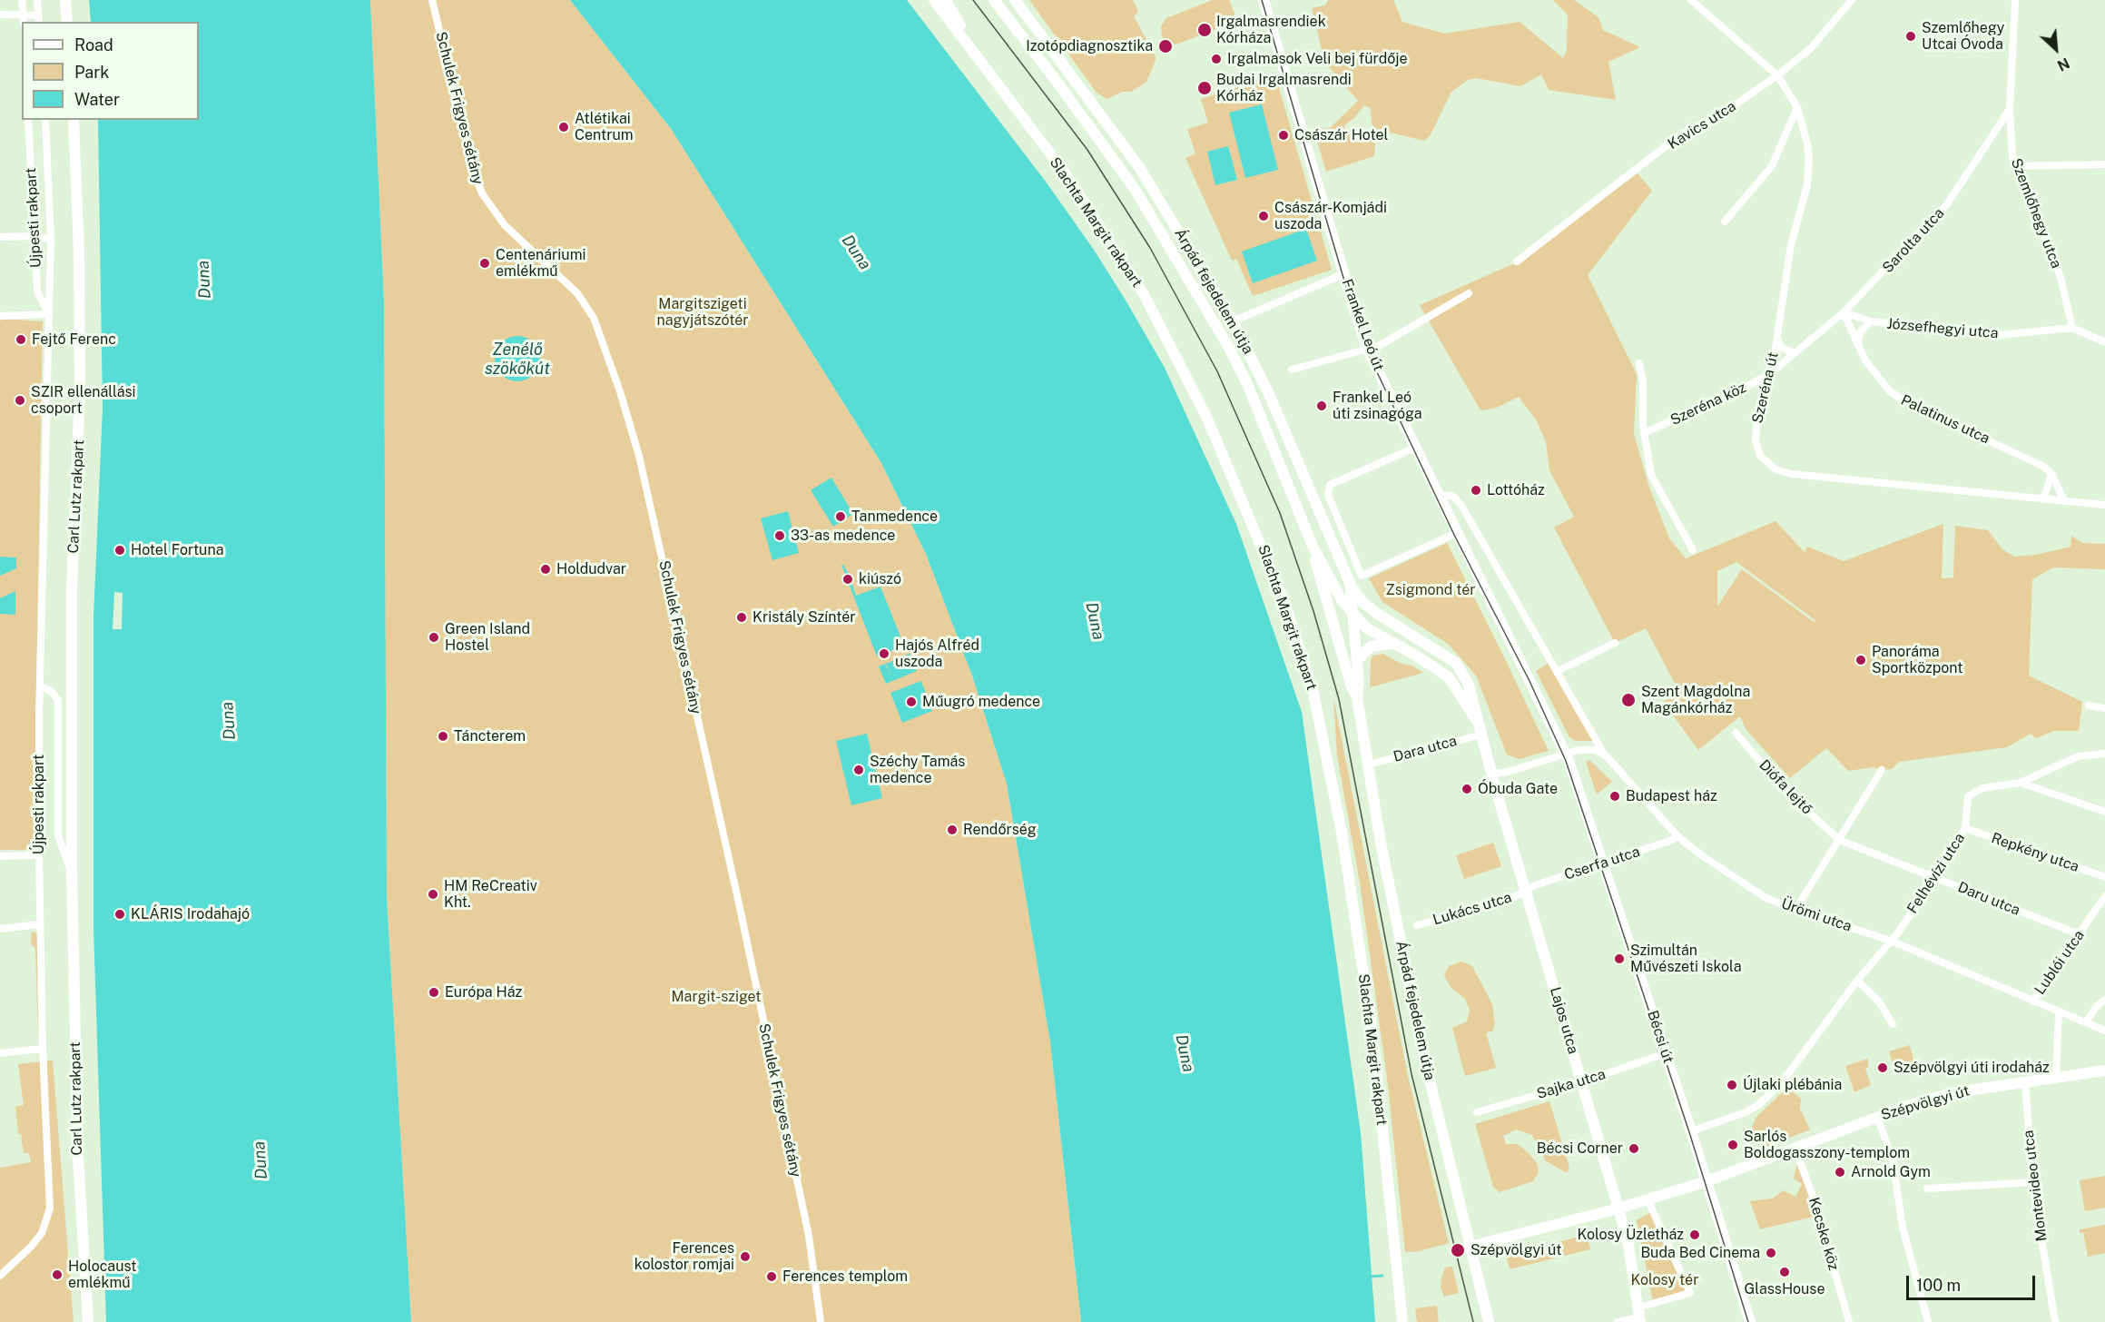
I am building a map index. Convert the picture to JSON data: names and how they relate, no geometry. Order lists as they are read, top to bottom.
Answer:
{
  "streets": {
    "main road": [
      "Slachta Margit rakpart",
      "Árpád fejedelem útja",
      "Frankel Leó út",
      "Carl Lutz rakpart",
      "Lajos utca",
      "Bécsi út",
      "Szépvölgyi út"
    ],
    "street": [
      "Schulek Frigyes sétány",
      "Kavics utca",
      "Szemlőhegy utca",
      "Újpesti rakpart",
      "Sarolta utca",
      "Józsefhegyi utca",
      "Szeréna út",
      "Szeréna köz",
      "Palatinus utca",
      "Dara utca",
      "Diófa lejtő",
      "Repkény utca",
      "Cserfa utca",
      "Felhévízi utca",
      "Daru utca",
      "Lukács utca",
      "Ürömi utca",
      "Lublói utca",
      "Sajka utca",
      "Montevideo utca",
      "Kecske köz"
    ]
  },
  "crossings": [
    ["Kavics utca", "Szeréna út"],
    ["Szemlőhegy utca", "Sarolta utca"],
    ["Szemlőhegy utca", "Józsefhegyi utca"],
    ["Újpesti rakpart", "Carl Lutz rakpart"],
    ["Sarolta utca", "Józsefhegyi utca"],
    ["Sarolta utca", "Szeréna út"],
    ["Sarolta utca", "Szeréna köz"],
    ["Sarolta utca", "Palatinus utca"],
    ["Árpád fejedelem útja", "Dara utca"],
    ["Árpád fejedelem útja", "Szépvölgyi út"],
    ["Józsefhegyi utca", "Palatinus utca"],
    ["Szeréna út", "Szeréna köz"],
    ["Dara utca", "Lajos utca"],
    ["Diófa lejtő", "Daru utca"],
    ["Repkény utca", "Felhévízi utca"],
    ["Cserfa utca", "Lukács utca"],
    ["Cserfa utca", "Ürömi utca"],
    ["Cserfa utca", "Lajos utca"],
    ["Cserfa utca", "Bécsi út"],
    ["Felhévízi utca", "Daru utca"],
    ["Felhévízi utca", "Ürömi utca"],
    ["Felhévízi utca", "Bécsi út"],
    ["Daru utca", "Lublói utca"],
    ["Lukács utca", "Lajos utca"],
    ["Ürömi utca", "Lublói utca"],
    ["Lajos utca", "Sajka utca"],
    ["Lajos utca", "Szépvölgyi út"],
    ["Bécsi út", "Sajka utca"],
    ["Bécsi út", "Szépvölgyi út"],
    ["Szépvölgyi út", "Montevideo utca"],
    ["Szépvölgyi út", "Kecske köz"]
  ],
  "water": ["Duna", "Zenélő szökőkút"],
  "parks": [
    "Margitszigeti nagyjátszótér",
    "Zsigmond tér",
    "Margit-sziget",
    "Kolosy tér"
  ],
  "places": [
    "Irgalmasrendiek Kórháza",
    "Szemlőhegy Utcai Óvoda",
    "Izotópdiagnosztika",
    "Irgalmasok Veli bej fürdője",
    "Budai Irgalmasrendi Kórház",
    "Atlétikai Centrum",
    "Császár Hotel",
    "Császár-Komjádi uszoda",
    "Centenáriumi emlékmű",
    "Fejtő Ferenc",
    "SZIR ellenállási csoport",
    "Frankel Leó úti zsinagóga",
    "Lottóház",
    "Tanmedence",
    "33-as medence",
    "Hotel Fortuna",
    "Holdudvar",
    "kiúszó",
    "Kristály Színtér",
    "Green Island Hostel",
    "Hajós Alfréd uszoda",
    "Panoráma Sportközpont",
    "Szent Magdolna Magánkórház",
    "Műugró medence",
    "Táncterem",
    "Széchy Tamás medence",
    "Óbuda Gate",
    "Budapest ház",
    "Rendőrség",
    "HM ReCreativ Kht.",
    "KLÁRIS Irodahajó",
    "Szimultán Művészeti Iskola",
    "Európa Ház",
    "Szépvölgyi úti irodaház",
    "Újlaki plébánia",
    "Sarlós Boldogasszony-templom",
    "Bécsi Corner",
    "Arnold Gym",
    "Kolosy Üzletház",
    "Szépvölgyi út",
    "Buda Bed Cinema",
    "Ferences kolostor romjai",
    "GlassHouse",
    "Holocaust emlékmű",
    "Ferences templom"
  ],
  "legend": ["Road", "Park", "Water"],
  "scale_bar": "100 m",
  "north": "bottom right"
}
